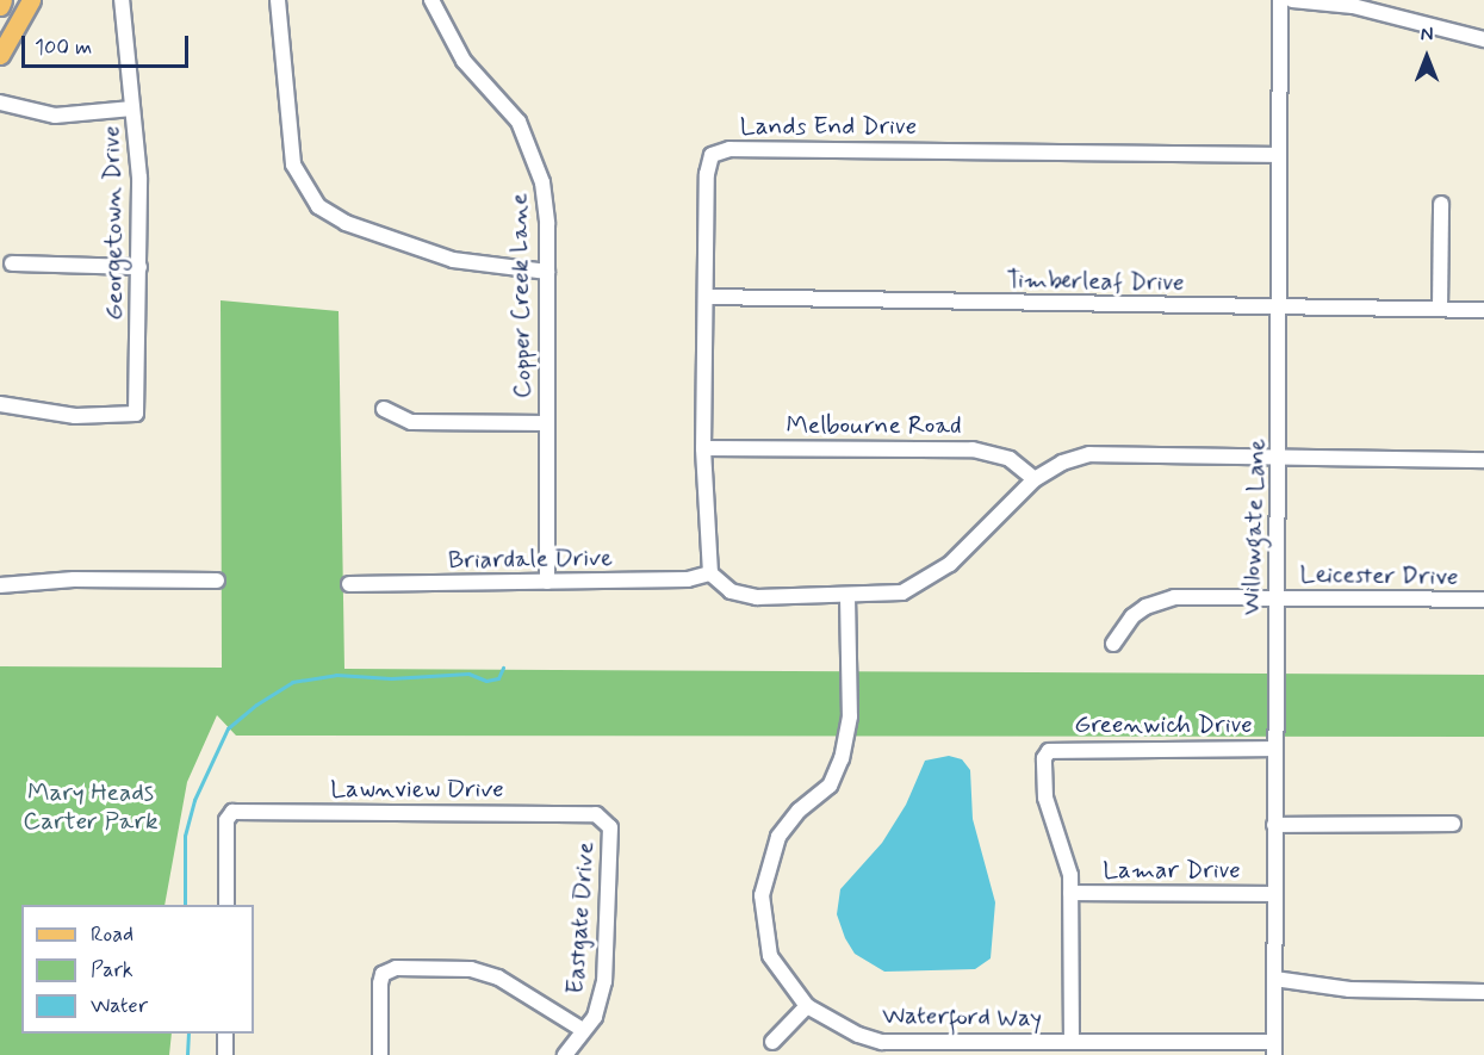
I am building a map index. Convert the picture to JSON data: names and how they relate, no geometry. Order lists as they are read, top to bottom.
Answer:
{
  "streets": {
    "street": [
      "Lands End Drive",
      "Georgetown Drive",
      "Timberleaf Drive",
      "Copper Creek Lane",
      "Melbourne Road",
      "Willowgate Lane",
      "Briardale Drive",
      "Leicester Drive",
      "Greenwich Drive",
      "Lawnview Drive",
      "Lamar Drive",
      "Eastgate Drive",
      "Waterford Way"
    ]
  },
  "crossings": [
    ["Lands End Drive", "Timberleaf Drive"],
    ["Lands End Drive", "Melbourne Road"],
    ["Lands End Drive", "Willowgate Lane"],
    ["Lands End Drive", "Briardale Drive"],
    ["Timberleaf Drive", "Willowgate Lane"],
    ["Copper Creek Lane", "Briardale Drive"],
    ["Willowgate Lane", "Leicester Drive"],
    ["Willowgate Lane", "Greenwich Drive"],
    ["Willowgate Lane", "Lamar Drive"],
    ["Willowgate Lane", "Waterford Way"],
    ["Greenwich Drive", "Lamar Drive"],
    ["Greenwich Drive", "Waterford Way"],
    ["Lawnview Drive", "Eastgate Drive"]
  ],
  "parks": ["Mary Heads Carter Park"],
  "legend": ["Road", "Park", "Water"],
  "scale_bar": "100 m",
  "north": "top"
}
